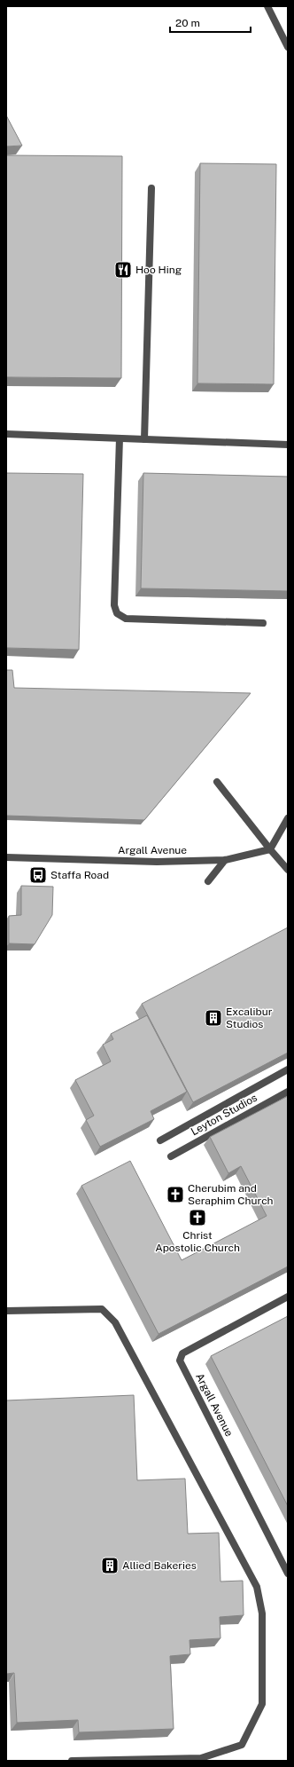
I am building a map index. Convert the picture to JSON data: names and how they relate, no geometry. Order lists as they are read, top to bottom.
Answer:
{
  "streets": {
    "street": ["Argall Avenue", "Leyton Studios"]
  },
  "places": {
    "restaurant": ["Hoo Hing"],
    "bus stop": ["Staffa Road"],
    "building": ["Excalibur Studios", "Allied Bakeries"],
    "church": ["Cherubim and Seraphim Church", "Christ Apostolic Church"]
  },
  "scale_bar": "20 m"
}
